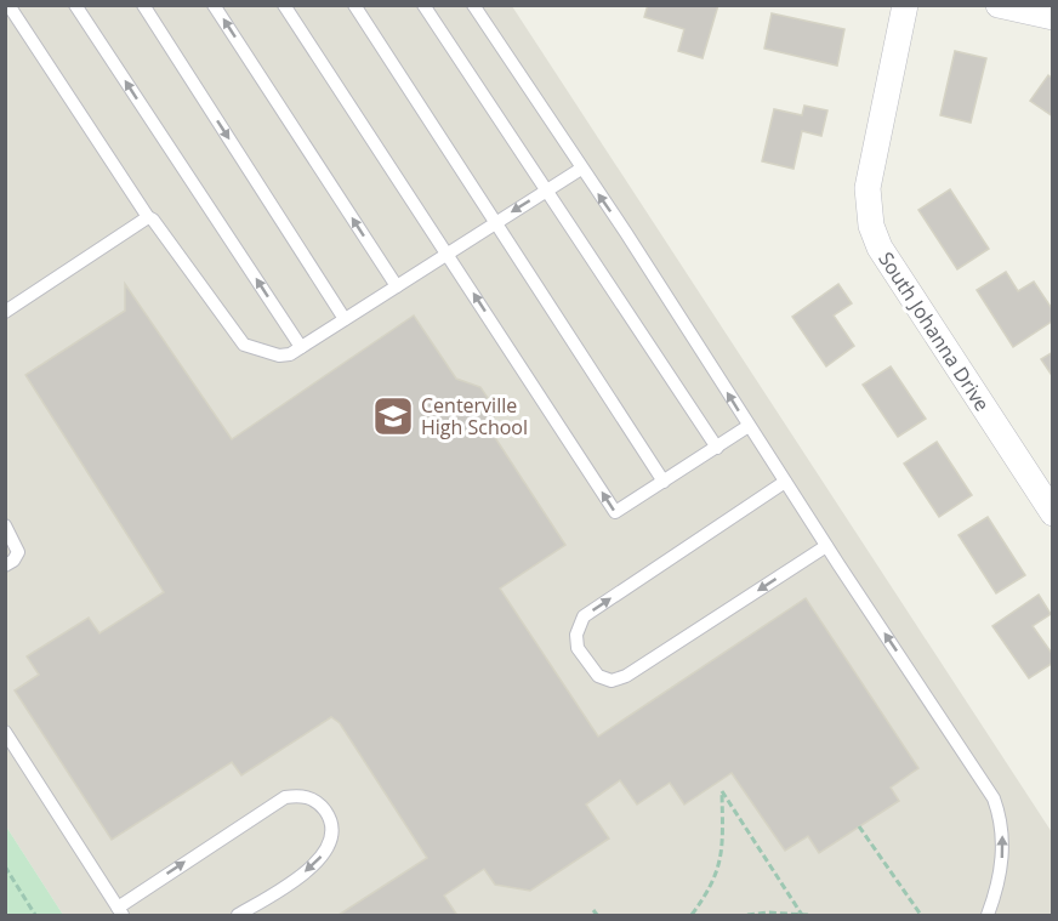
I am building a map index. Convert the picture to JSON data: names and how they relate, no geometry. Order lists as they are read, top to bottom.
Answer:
{
  "streets": {
    "street": ["South Johanna Drive"]
  },
  "places": {
    "school or university": ["Centerville High School"]
  }
}
